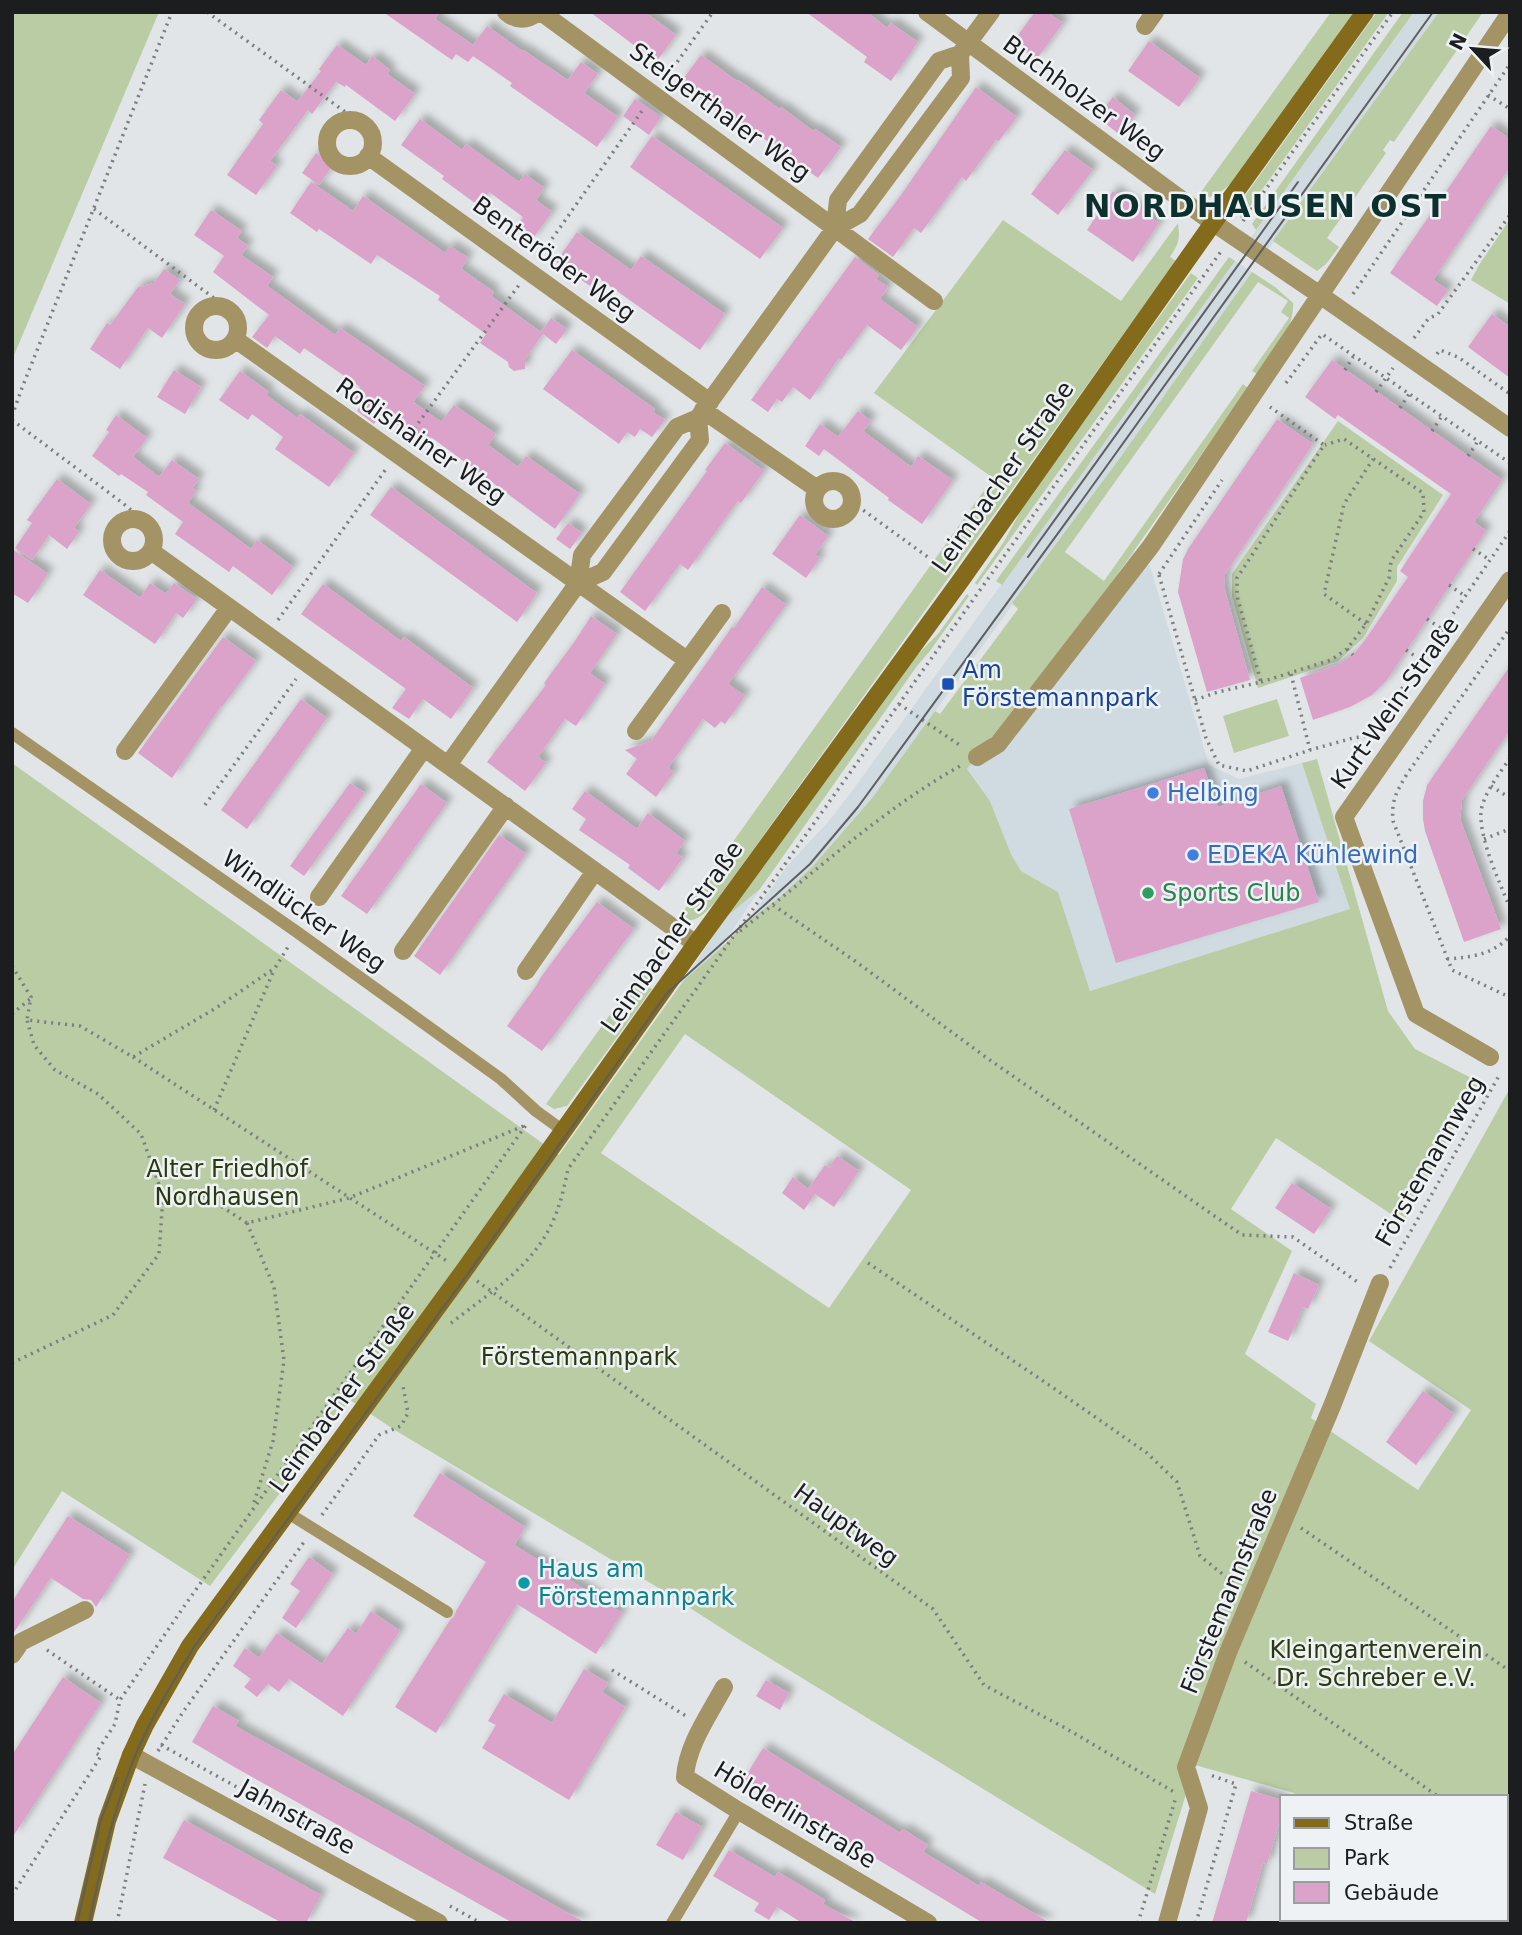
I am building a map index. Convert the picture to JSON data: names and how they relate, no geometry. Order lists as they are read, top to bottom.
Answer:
{
  "streets": {
    "street": [
      "Buchholzer Weg",
      "Steigerthaler Weg",
      "Benteröder Weg",
      "Rodishainer Weg",
      "Leimbacher Straße",
      "Kurt-Wein-Straße",
      "Förstemannstraße",
      "Hölderlinstraße",
      "Jahnstraße"
    ],
    "lane": ["Windlücker Weg"],
    "path": ["Förstemannweg", "Hauptweg"]
  },
  "crossings": [
    ["Buchholzer Weg", "Leimbacher Straße"],
    ["Leimbacher Straße", "Windlücker Weg"],
    ["Leimbacher Straße", "Hauptweg"],
    ["Leimbacher Straße", "Jahnstraße"],
    ["Kurt-Wein-Straße", "Förstemannweg"],
    ["Förstemannweg", "Förstemannstraße"]
  ],
  "districts": ["NORDHAUSEN OST"],
  "parks": ["Alter Friedhof Nordhausen", "Förstemannpark", "Kleingartenverein Dr. Schreber e.V."],
  "places": {
    "transit": ["Am Förstemannpark"],
    "other": [
      "Helbing",
      "EDEKA Kühlewind",
      "Sports Club",
      "Haus am Förstemannpark"
    ]
  },
  "legend": ["Straße", "Park", "Gebäude"],
  "north": "top left"
}
